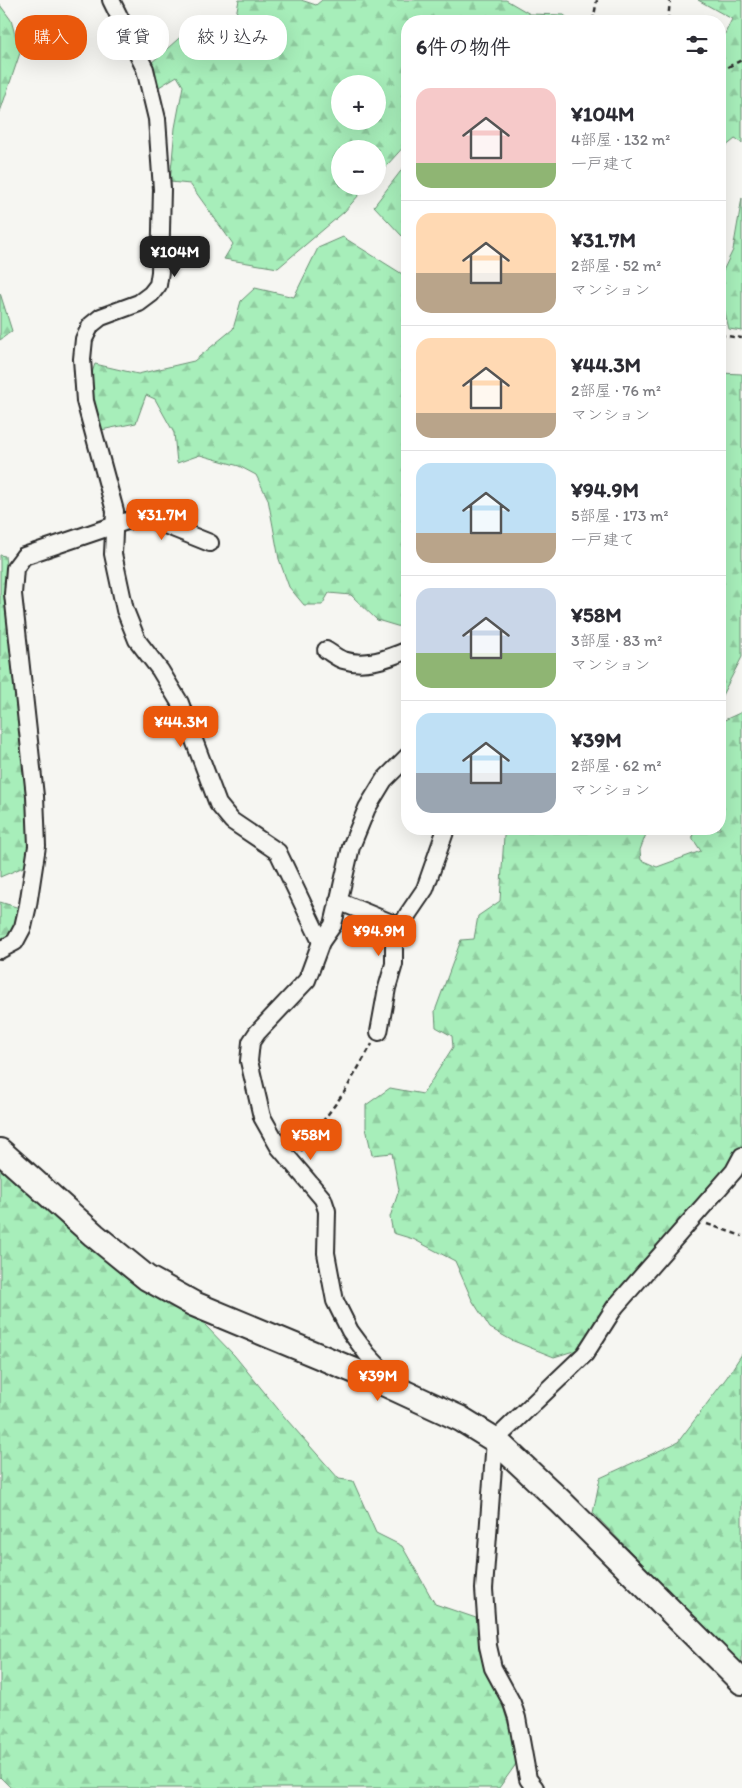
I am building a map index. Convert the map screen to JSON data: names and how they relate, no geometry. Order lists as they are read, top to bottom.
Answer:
{
  "page": {
    "chip": ["購入", "賃貸", "絞り込み"],
    "heading": "6件の物件",
    "map_buttons": ["+", "−"],
    "list": [
      {
        "name": "¥104M",
        "note": "4部屋 · 132 m² · 一戸建て"
      },
      {
        "name": "¥31.7M",
        "note": "2部屋 · 52 m² · マンション"
      },
      {
        "name": "¥44.3M",
        "note": "2部屋 · 76 m² · マンション"
      },
      {
        "name": "¥94.9M",
        "note": "5部屋 · 173 m² · 一戸建て"
      },
      {
        "name": "¥58M",
        "note": "3部屋 · 83 m² · マンション"
      },
      {
        "name": "¥39M",
        "note": "2部屋 · 62 m² · マンション"
      }
    ],
    "price": [
      "¥104M",
      "¥31.7M",
      "¥44.3M",
      "¥94.9M",
      "¥58M",
      "¥39M"
    ]
  }
}
